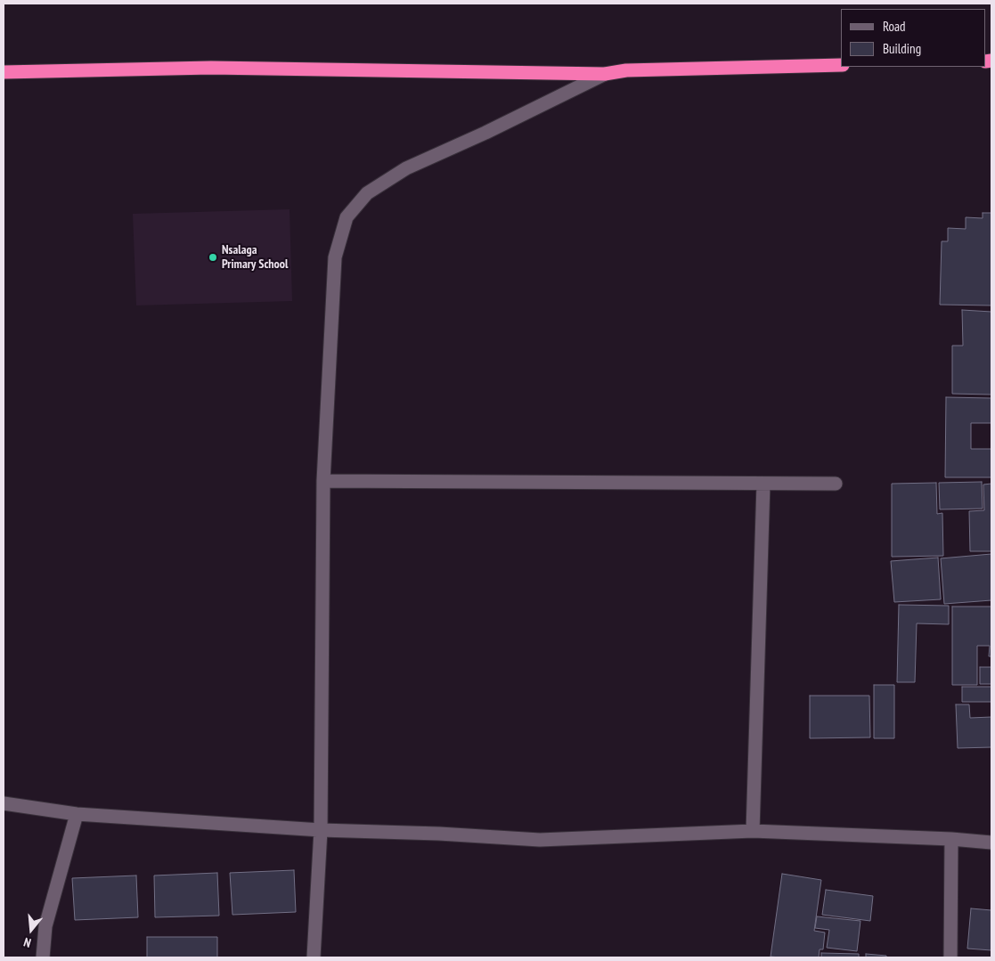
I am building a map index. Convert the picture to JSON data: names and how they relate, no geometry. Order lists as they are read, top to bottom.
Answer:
{
  "places": ["Nsalaga Primary School"],
  "legend": ["Road", "Building"],
  "north": "bottom"
}
